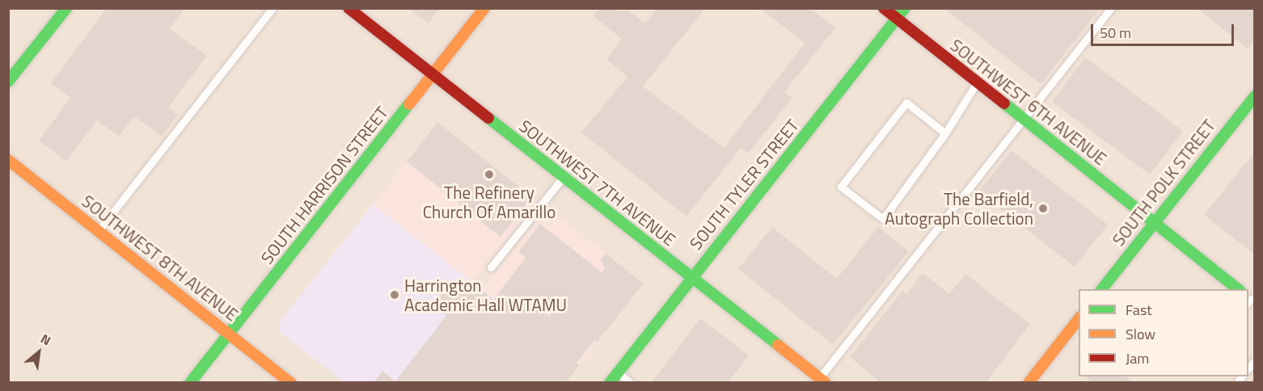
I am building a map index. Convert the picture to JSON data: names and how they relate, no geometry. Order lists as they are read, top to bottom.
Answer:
{
  "streets": {
    "main road": [
      "SOUTHWEST 6TH AVENUE",
      "SOUTHWEST 7TH AVENUE",
      "SOUTH POLK STREET",
      "SOUTH TYLER STREET",
      "SOUTH HARRISON STREET",
      "SOUTHWEST 8TH AVENUE"
    ]
  },
  "crossings": [
    ["SOUTHWEST 6TH AVENUE", "SOUTH POLK STREET"],
    ["SOUTHWEST 6TH AVENUE", "SOUTH TYLER STREET"],
    ["SOUTHWEST 7TH AVENUE", "SOUTH TYLER STREET"],
    ["SOUTHWEST 7TH AVENUE", "SOUTH HARRISON STREET"],
    ["SOUTH HARRISON STREET", "SOUTHWEST 8TH AVENUE"]
  ],
  "places": ["The Refinery Church Of Amarillo", "The Barfield, Autograph Collection", "Harrington Academic Hall WTAMU"],
  "legend": ["Fast", "Slow", "Jam"],
  "scale_bar": "50 m",
  "north": "top right"
}
